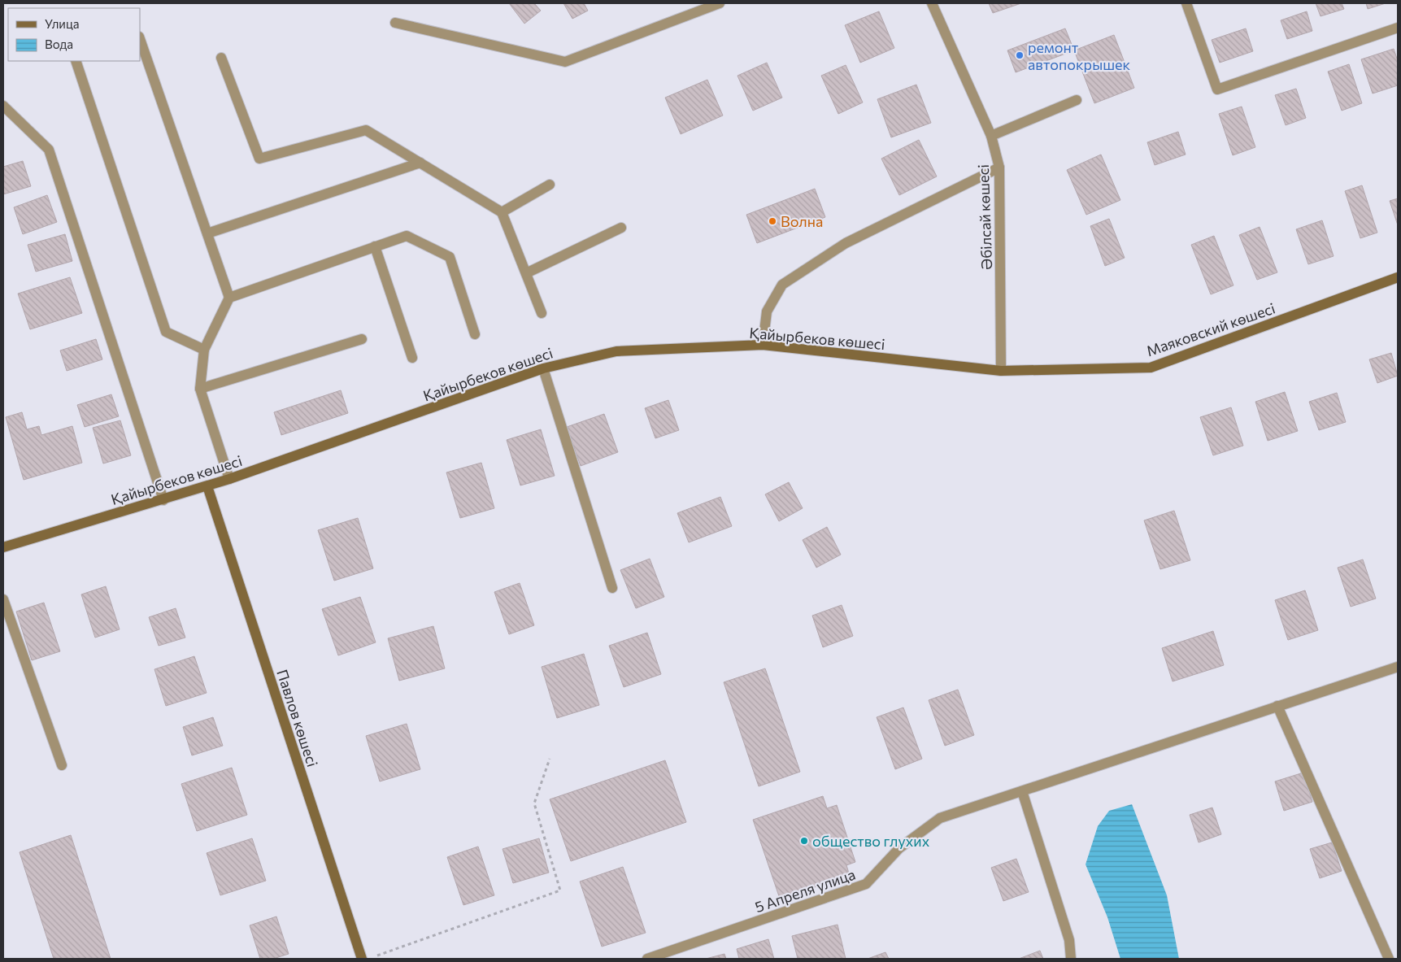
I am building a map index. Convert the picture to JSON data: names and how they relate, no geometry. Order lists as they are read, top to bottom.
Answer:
{
  "streets": {
    "main road": ["Маяковский көшесі", "Қайырбеков көшесі", "Павлов көшесі"],
    "street": ["Әбілсай көшесі", "5 Апреля улица"]
  },
  "crossings": [
    ["Әбілсай көшесі", "Маяковский көшесі"],
    ["Әбілсай көшесі", "Қайырбеков көшесі"],
    ["Маяковский көшесі", "Қайырбеков көшесі"],
    ["Қайырбеков көшесі", "Павлов көшесі"]
  ],
  "places": ["ремонт автопокрышек", "Волна", "общество глухих"],
  "legend": ["Улица", "Вода"]
}
